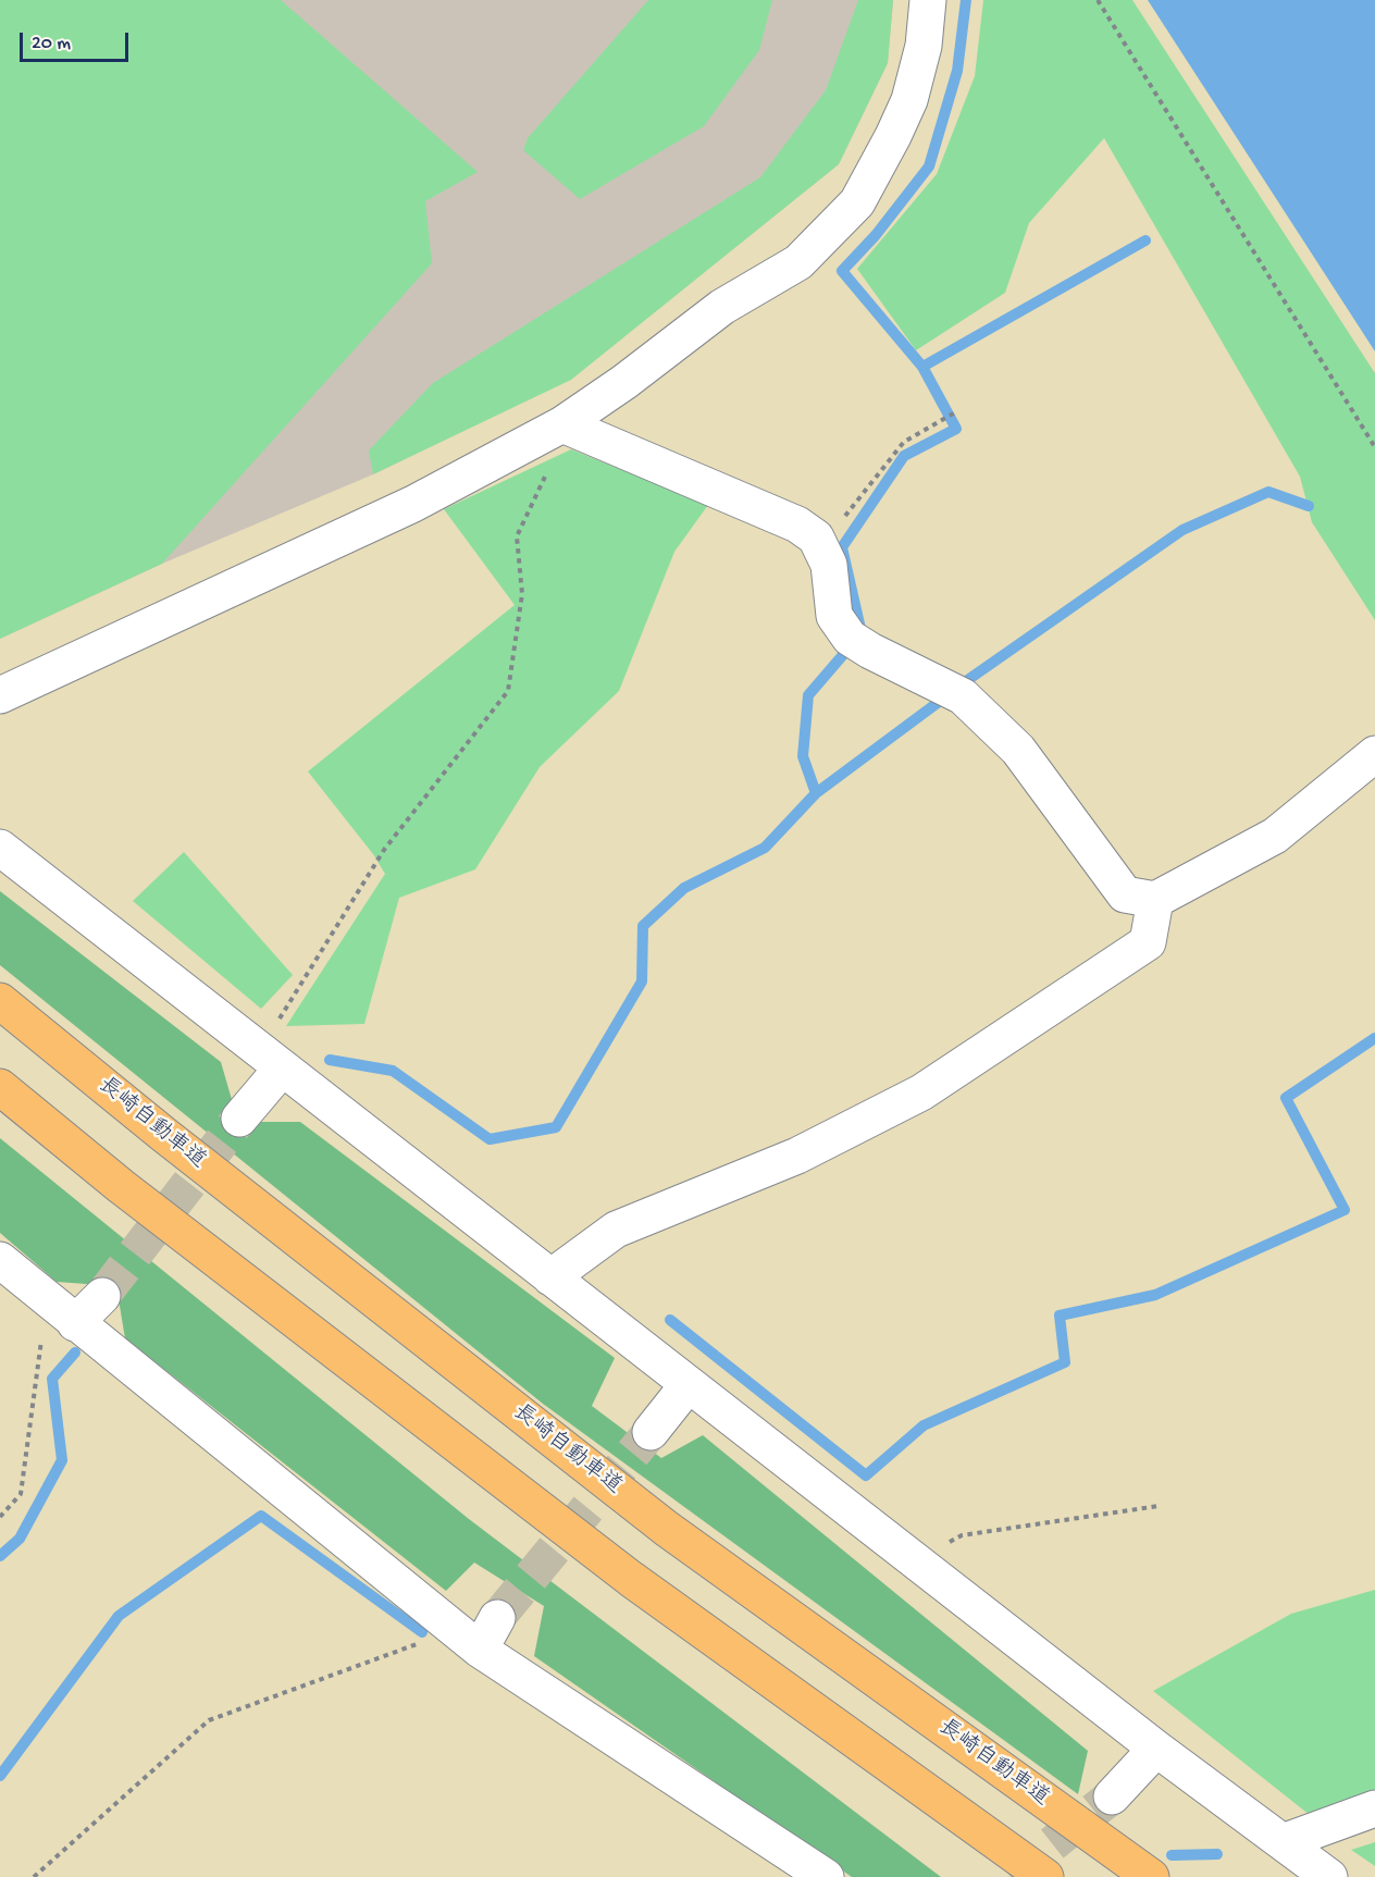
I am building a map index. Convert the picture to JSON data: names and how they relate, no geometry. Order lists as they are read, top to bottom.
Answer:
{
  "streets": {
    "highway": ["長崎自動車道"]
  },
  "scale_bar": "20 m"
}
